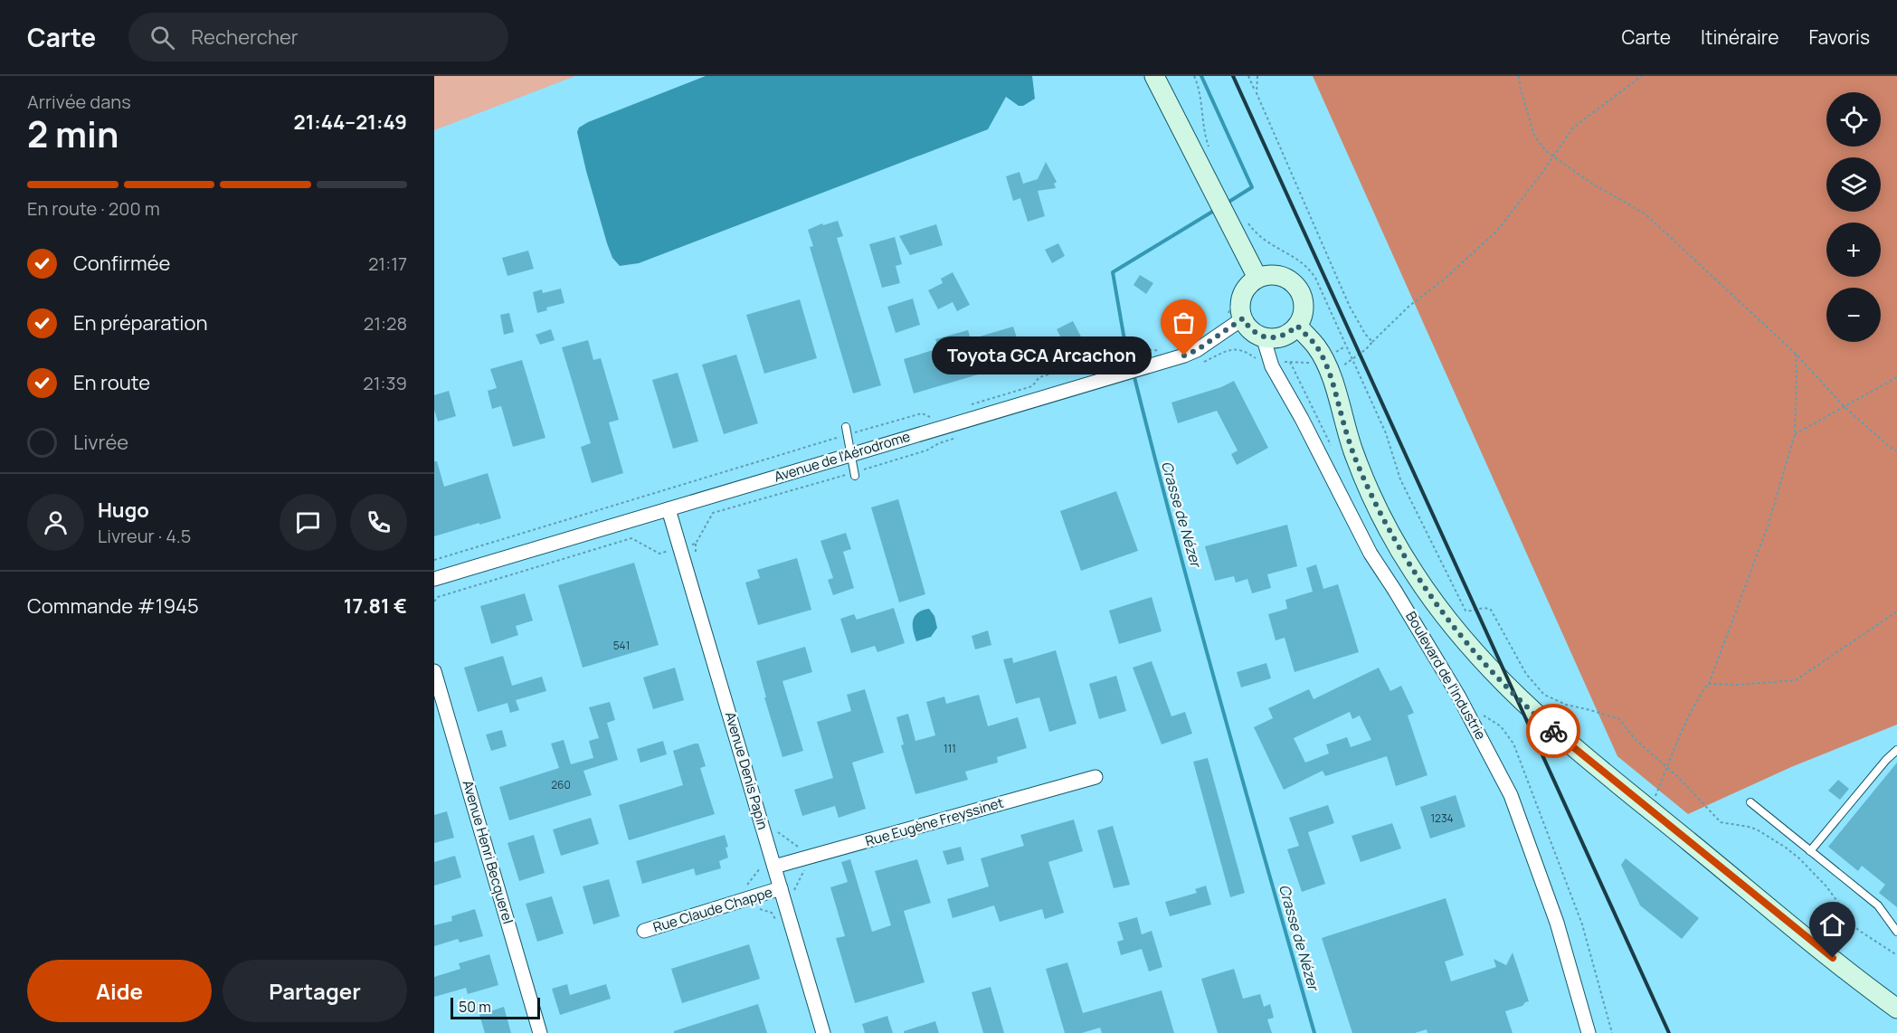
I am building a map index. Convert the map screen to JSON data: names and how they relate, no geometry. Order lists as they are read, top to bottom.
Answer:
{
  "streets": {
    "street": [
      "Avenue de l'Aérodrome",
      "Boulevard de l'Industrie",
      "Avenue Denis Papin",
      "Rue Eugène Freyssinet",
      "Avenue Henri Becquerel",
      "Rue Claude Chappe"
    ]
  },
  "crossings": [
    ["Avenue de l'Aérodrome", "Boulevard de l'Industrie"],
    ["Avenue de l'Aérodrome", "Avenue Denis Papin"],
    ["Avenue Denis Papin", "Rue Eugène Freyssinet"],
    ["Avenue Denis Papin", "Rue Claude Chappe"]
  ],
  "water": ["Crasse de Nézer"],
  "places": ["Toyota GCA Arcachon"],
  "house_numbers": [
    "541",
    "111",
    "260",
    "1234"
  ],
  "scale_bar": "50 m",
  "page": {
    "header": "Carte",
    "search": "Rechercher",
    "nav": ["Carte", "Itinéraire", "Favoris"],
    "heading": ["2 min", "Arrivée dans", "21:44–21:49"],
    "panel": [
      "Hugo",
      "Livreur · 4.5",
      "Commande #1945",
      "17.81 €"
    ],
    "map_buttons": ["+", "−"],
    "bar": "En route · 200 m",
    "list": [
      ["Confirmée", "21:17"],
      ["En préparation", "21:28"],
      ["En route", "21:39"],
      "Livrée"
    ],
    "bubble": "Toyota GCA Arcachon",
    "buttons": ["Aide", "Partager"],
    "scale": "50 m"
  }
}
